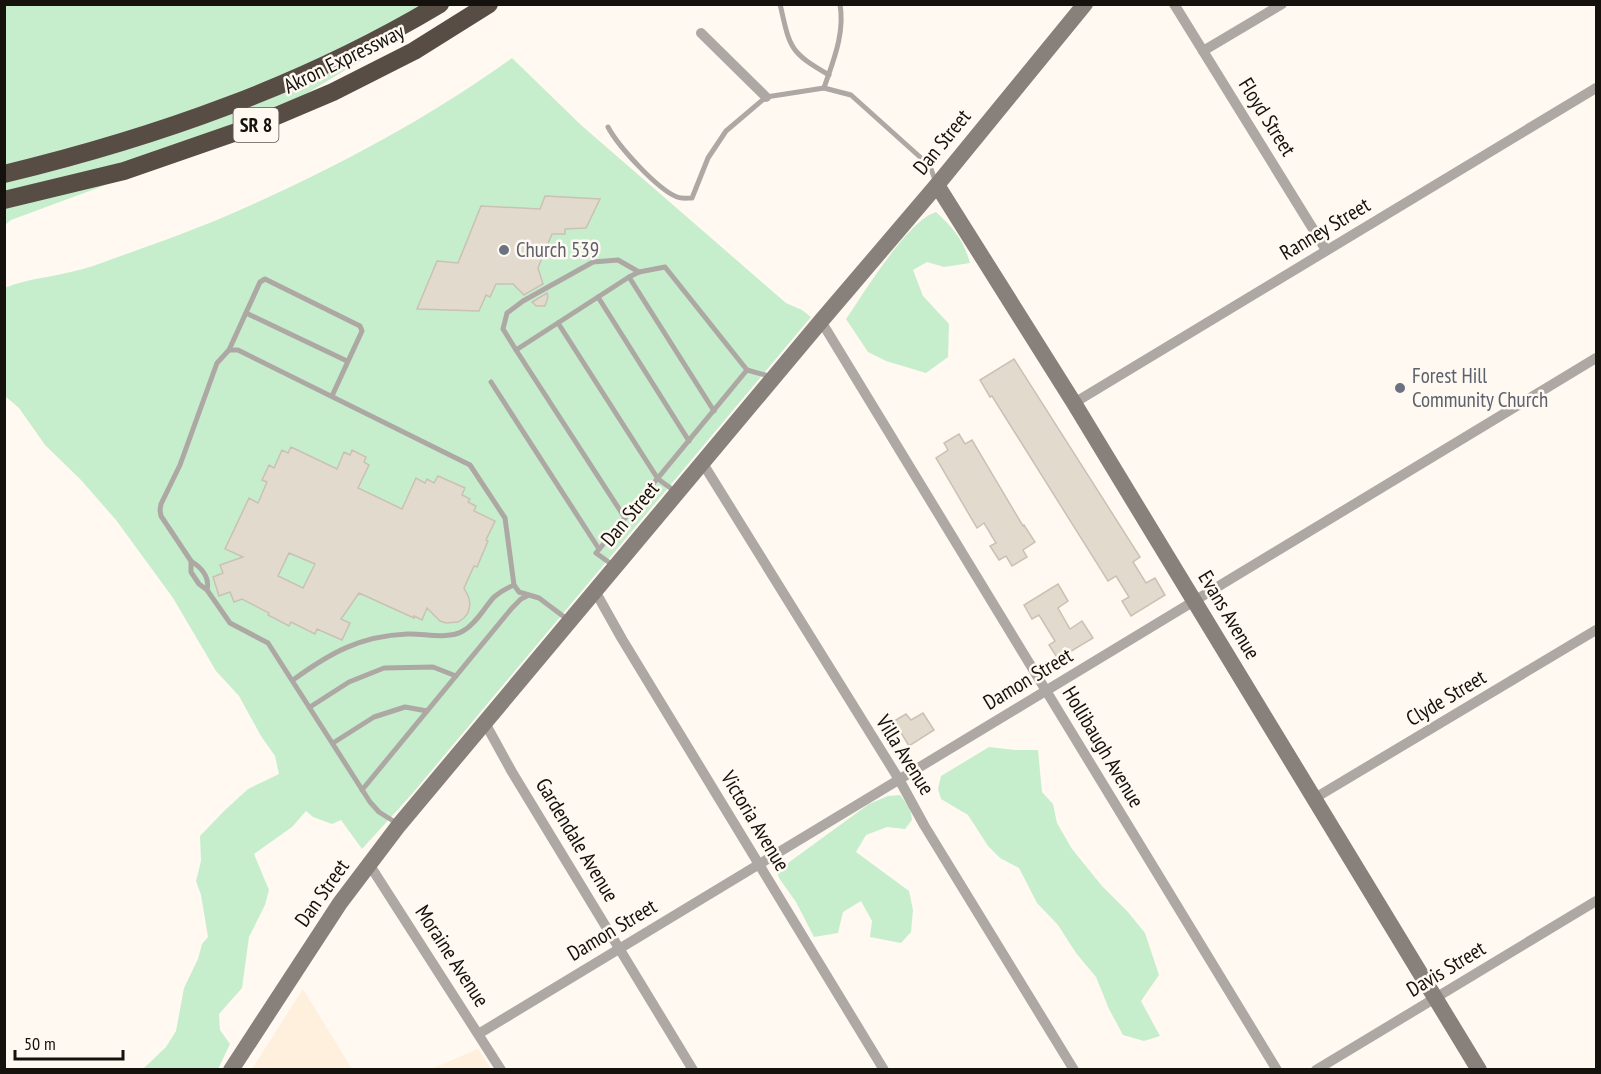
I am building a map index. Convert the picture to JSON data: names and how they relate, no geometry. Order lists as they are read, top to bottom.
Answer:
{
  "streets": {
    "highway": ["Akron Expressway", "SR 8"],
    "street": [
      "Floyd Street",
      "Dan Street",
      "Ranney Street",
      "Evans Avenue",
      "Damon Street",
      "Clyde Street",
      "Hollibaugh Avenue",
      "Villa Avenue",
      "Victoria Avenue",
      "Gardendale Avenue",
      "Moraine Avenue",
      "Davis Street"
    ]
  },
  "crossings": [
    ["Floyd Street", "Ranney Street"],
    ["Dan Street", "Evans Avenue"],
    ["Dan Street", "Hollibaugh Avenue"],
    ["Dan Street", "Villa Avenue"],
    ["Dan Street", "Victoria Avenue"],
    ["Dan Street", "Gardendale Avenue"],
    ["Dan Street", "Moraine Avenue"],
    ["Ranney Street", "Evans Avenue"],
    ["Evans Avenue", "Damon Street"],
    ["Evans Avenue", "Clyde Street"],
    ["Evans Avenue", "Davis Street"],
    ["Damon Street", "Hollibaugh Avenue"],
    ["Damon Street", "Villa Avenue"],
    ["Damon Street", "Victoria Avenue"],
    ["Damon Street", "Gardendale Avenue"],
    ["Damon Street", "Moraine Avenue"]
  ],
  "places": ["Church 539", "Forest Hill Community Church"],
  "scale_bar": "50 m"
}
